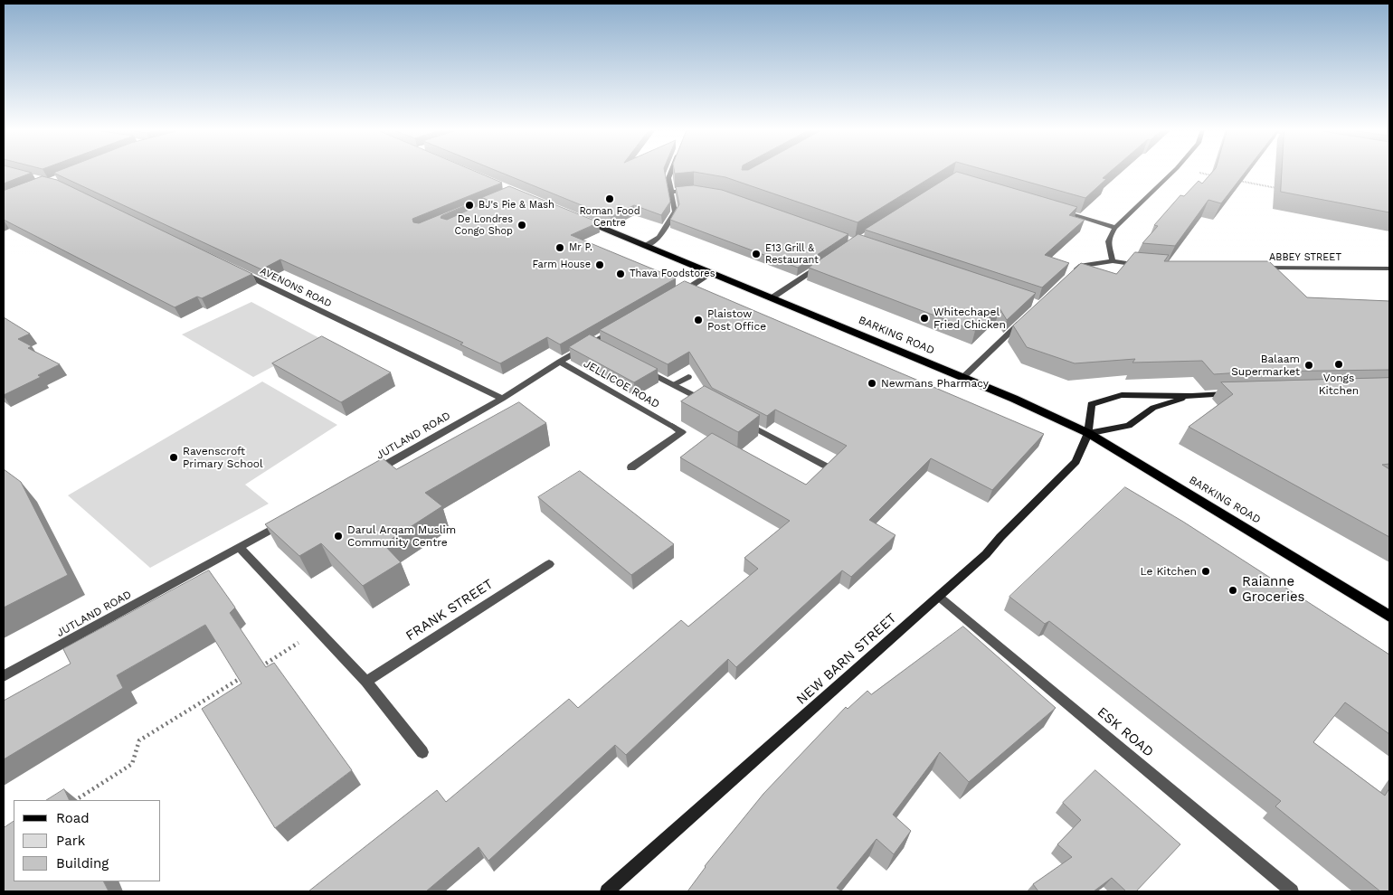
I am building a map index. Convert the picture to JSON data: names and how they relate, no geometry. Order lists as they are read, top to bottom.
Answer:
{
  "streets": {
    "main road": ["BARKING ROAD"],
    "street": [
      "ABBEY STREET",
      "AVENONS ROAD",
      "JELLICOE ROAD",
      "JUTLAND ROAD",
      "FRANK STREET",
      "NEW BARN STREET",
      "ESK ROAD"
    ]
  },
  "crossings": [
    ["AVENONS ROAD", "JUTLAND ROAD"],
    ["BARKING ROAD", "NEW BARN STREET"],
    ["JELLICOE ROAD", "JUTLAND ROAD"],
    ["NEW BARN STREET", "ESK ROAD"]
  ],
  "places": [
    "Roman Food Centre",
    "BJ's Pie & Mash",
    "De Londres Congo Shop",
    "Mr P.",
    "E13 Grill & Restaurant",
    "Farm House",
    "Thava Foodstores",
    "Whitechapel Fried Chicken",
    "Plaistow Post Office",
    "Vongs Kitchen",
    "Balaam Supermarket",
    "Newmans Pharmacy",
    "Ravenscroft Primary School",
    "Darul Arqam Muslim Community Centre",
    "Le Kitchen",
    "Raianne Groceries"
  ],
  "legend": ["Road", "Park", "Building"]
}
